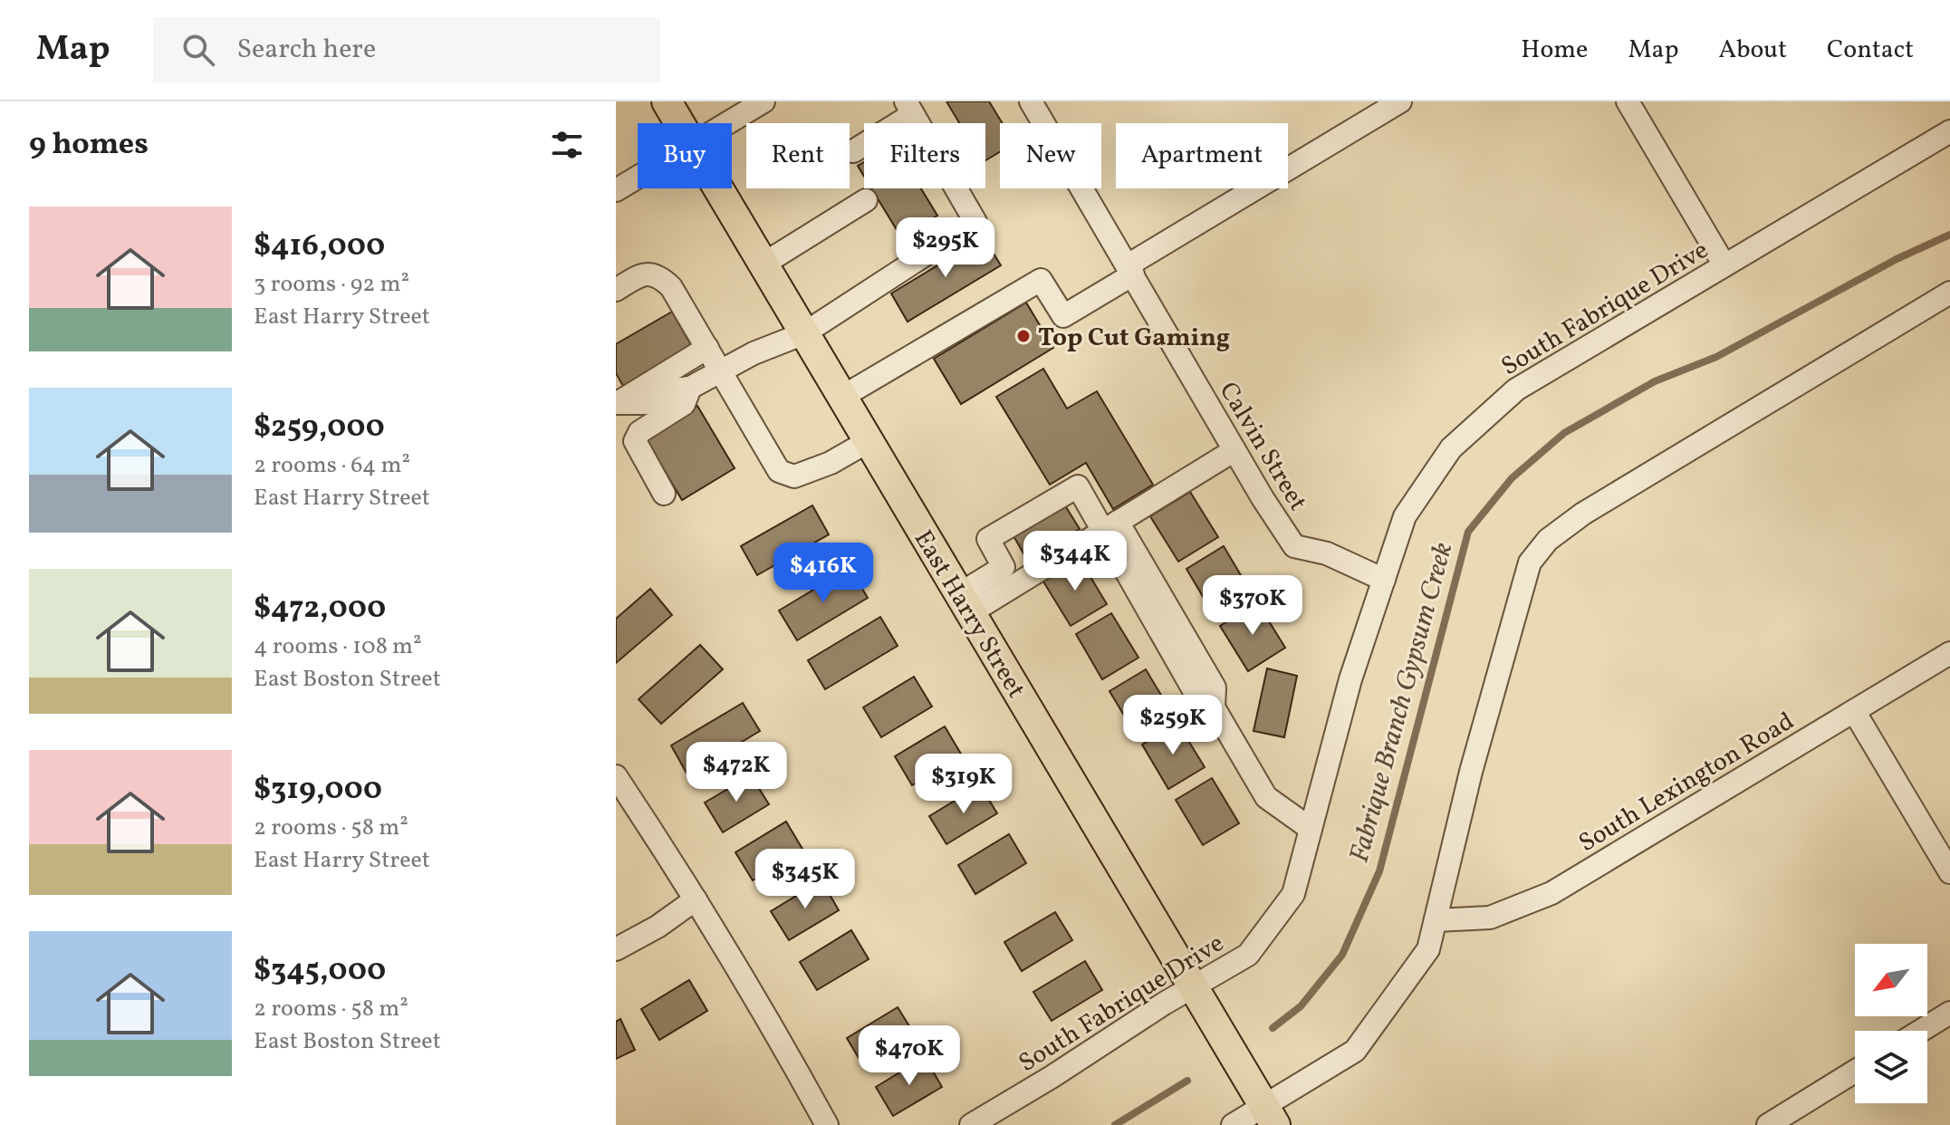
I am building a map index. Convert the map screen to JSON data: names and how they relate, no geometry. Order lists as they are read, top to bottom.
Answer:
{
  "streets": {
    "main road": ["East Harry Street"],
    "street": ["South Fabrique Drive", "Calvin Street", "South Lexington Road"]
  },
  "crossings": [
    ["South Fabrique Drive", "Calvin Street"],
    ["South Fabrique Drive", "East Harry Street"]
  ],
  "water": ["Fabrique Branch Gypsum Creek"],
  "places": ["Top Cut Gaming"],
  "north": "bottom left",
  "page": {
    "header": "Map",
    "search": "Search here",
    "nav": [
      "Home",
      "Map",
      "About",
      "Contact"
    ],
    "heading": "9 homes",
    "chip": [
      "Buy",
      "Rent",
      "Filters",
      "New",
      "Apartment"
    ],
    "list": [
      {
        "name": "$416,000",
        "note": "3 rooms · 92 m² · East Harry Street"
      },
      {
        "name": "$259,000",
        "note": "2 rooms · 64 m² · East Harry Street"
      },
      {
        "name": "$472,000",
        "note": "4 rooms · 108 m² · East Boston Street"
      },
      {
        "name": "$319,000",
        "note": "2 rooms · 58 m² · East Harry Street"
      },
      {
        "name": "$345,000",
        "note": "2 rooms · 58 m² · East Boston Street"
      }
    ],
    "price": [
      "$295K",
      "$344K",
      "$416K",
      "$370K",
      "$259K",
      "$472K",
      "$319K",
      "$345K",
      "$470K"
    ]
  }
}
